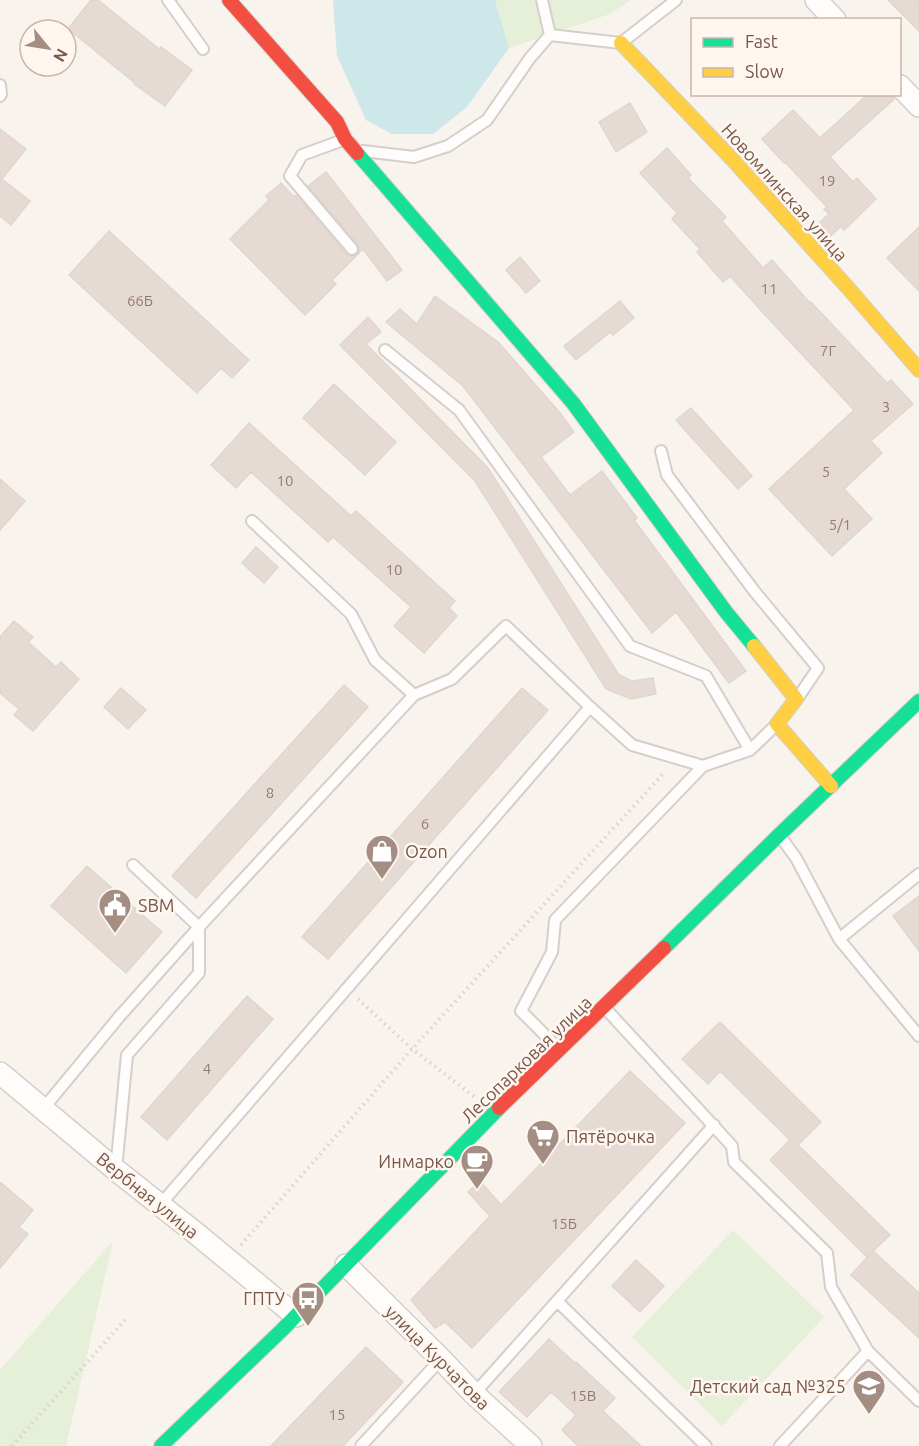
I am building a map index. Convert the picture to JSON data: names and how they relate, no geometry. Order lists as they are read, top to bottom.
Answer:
{
  "streets": {
    "street": [
      "Новомлинская улица",
      "Лесопарковая улица",
      "Вербная улица",
      "улица Курчатова"
    ]
  },
  "crossings": [
    ["Лесопарковая улица", "Вербная улица"],
    ["Лесопарковая улица", "улица Курчатова"]
  ],
  "places": {
    "shop": ["Ozon"],
    "public building": ["SBM"],
    "supermarket": ["Пятёрочка"],
    "cafe": ["Инмарко"],
    "bus stop": ["ГПТУ"],
    "school or university": ["Детский сад №325"]
  },
  "house_numbers": [
    "19",
    "11",
    "66Б",
    "7Г",
    "3",
    "5",
    "10",
    "5/1",
    "10",
    "8",
    "6",
    "4",
    "15Б",
    "15В",
    "15"
  ],
  "legend": ["Fast", "Slow"],
  "north": "bottom right"
}
